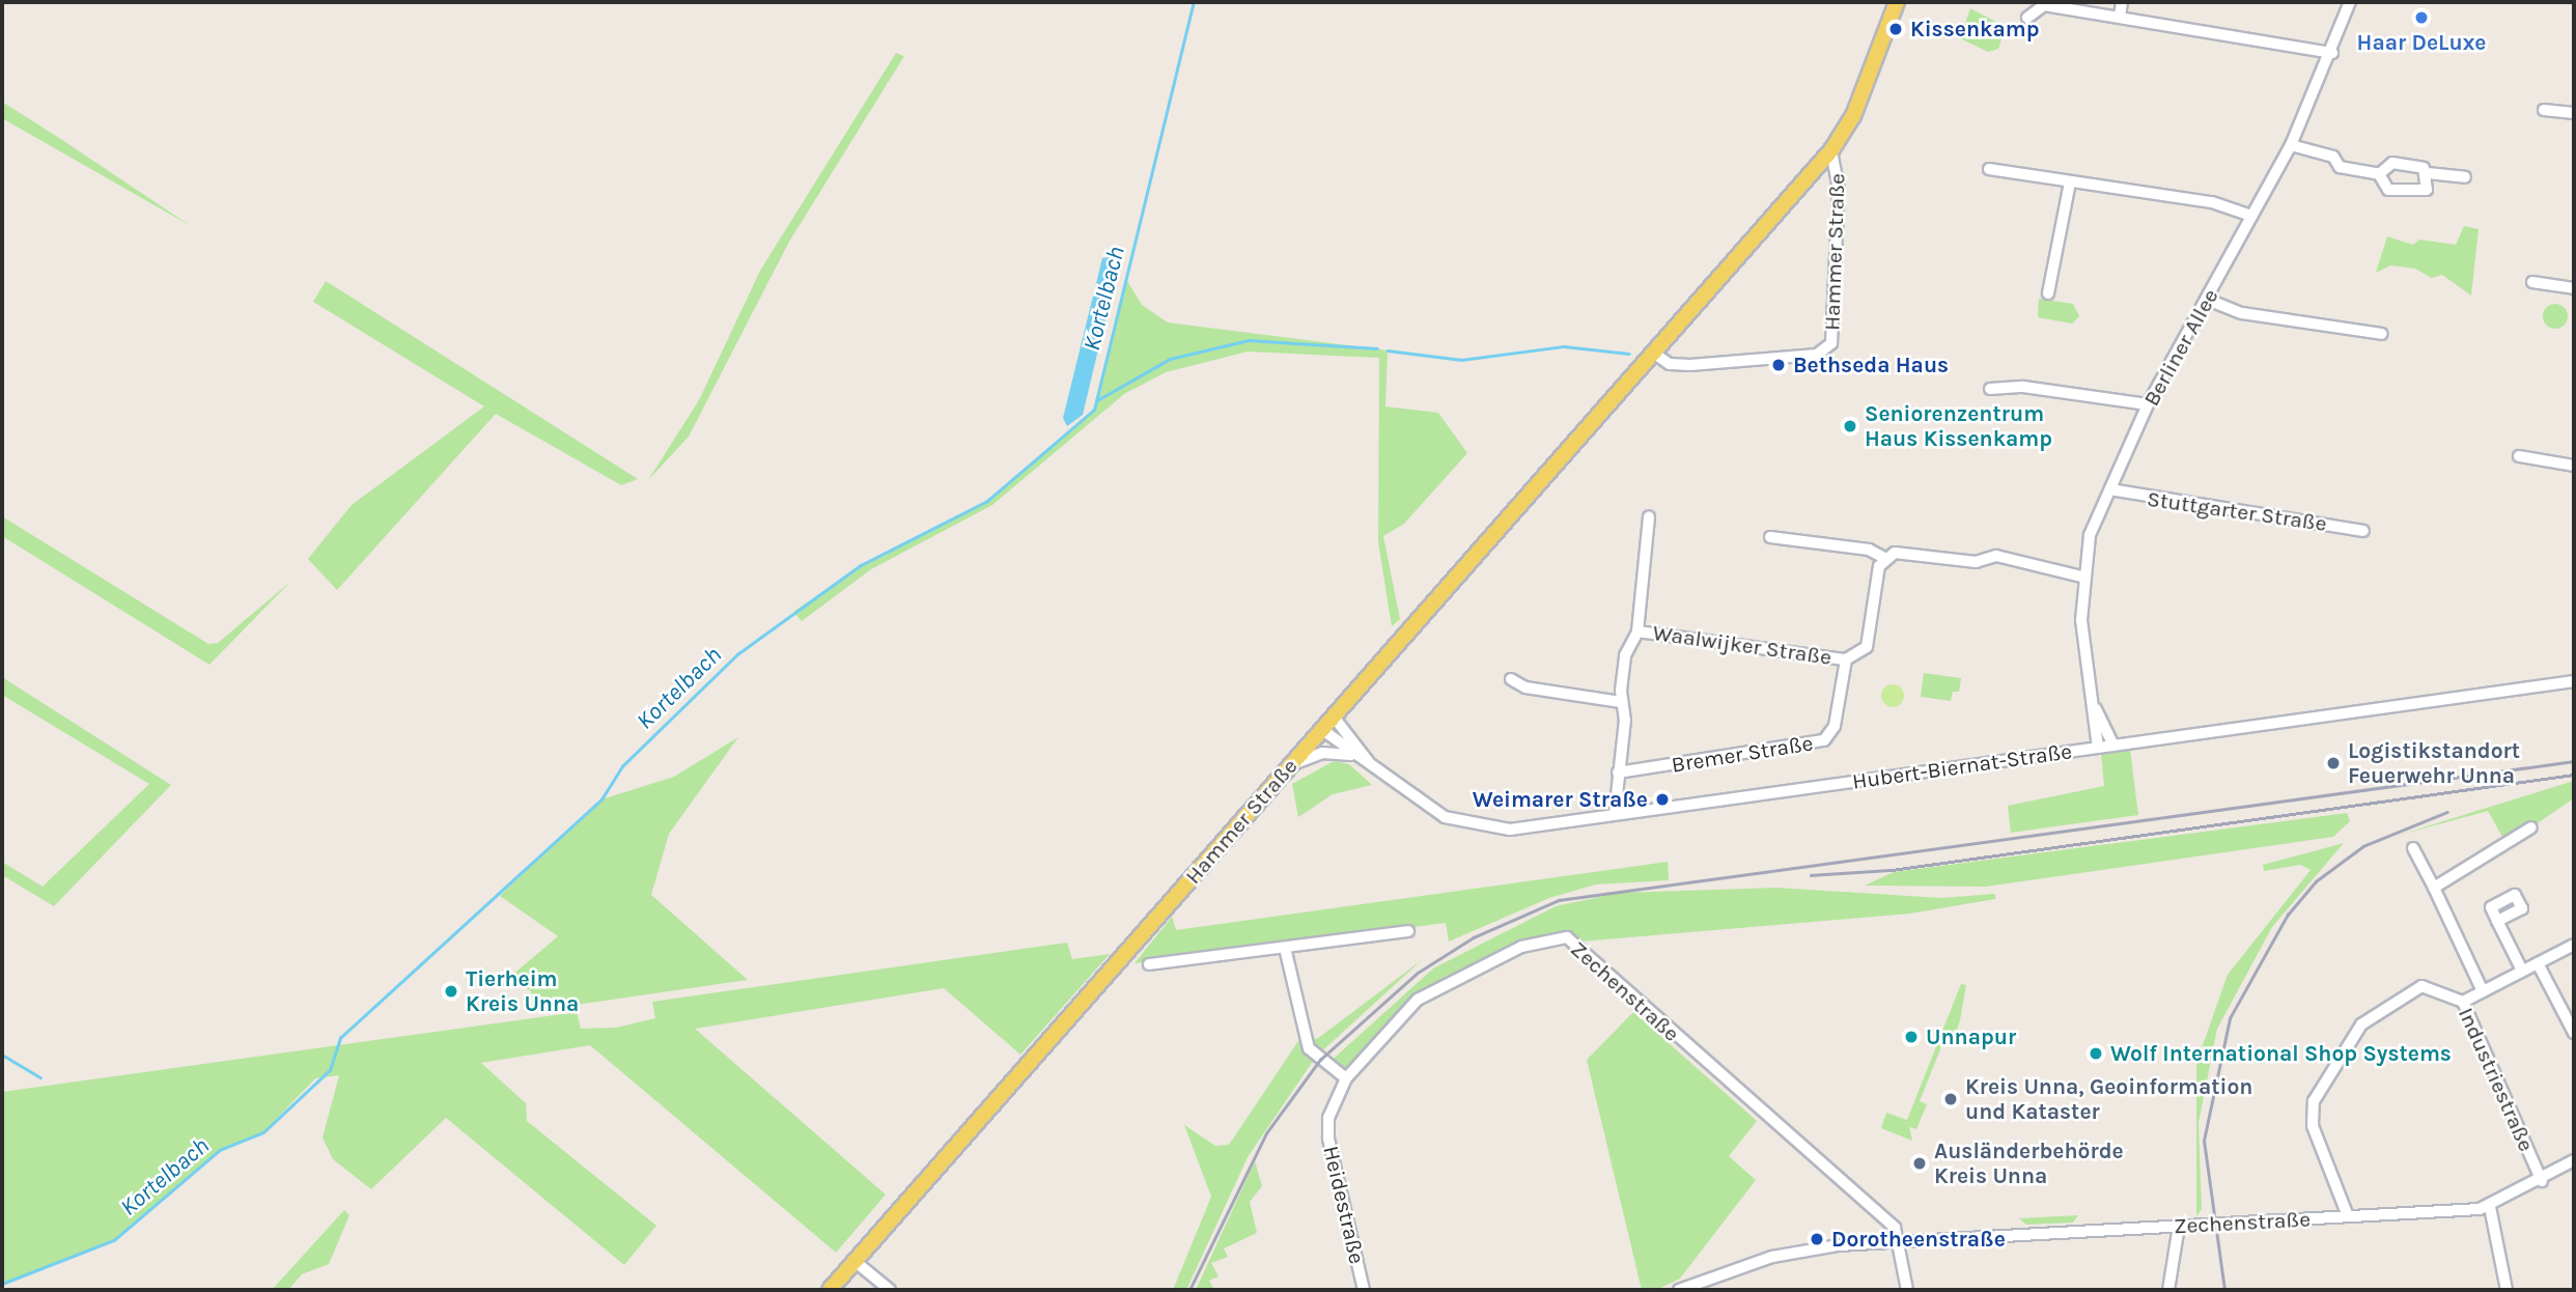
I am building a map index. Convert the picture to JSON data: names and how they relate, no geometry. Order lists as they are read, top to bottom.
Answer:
{
  "streets": {
    "main road": ["Hammer Straße"],
    "street": [
      "Berliner Allee",
      "Stuttgarter Straße",
      "Waalwijker Straße",
      "Bremer Straße",
      "Hubert-Biernat-Straße",
      "Zechenstraße",
      "Industriestraße",
      "Heidestraße"
    ]
  },
  "crossings": [
    ["Hammer Straße", "Hubert-Biernat-Straße"],
    ["Berliner Allee", "Stuttgarter Straße"],
    ["Berliner Allee", "Hubert-Biernat-Straße"],
    ["Waalwijker Straße", "Bremer Straße"],
    ["Zechenstraße", "Industriestraße"],
    ["Zechenstraße", "Heidestraße"]
  ],
  "water": ["Kortelbach"],
  "places": [
    "Haar DeLuxe",
    "Kissenkamp",
    "Bethseda Haus",
    "Seniorenzentrum Haus Kissenkamp",
    "Logistikstandort Feuerwehr Unna",
    "Weimarer Straße",
    "Tierheim Kreis Unna",
    "Unnapur",
    "Wolf International Shop Systems",
    "Kreis Unna, Geoinformation und Kataster",
    "Ausländerbehörde Kreis Unna",
    "Dorotheenstraße"
  ]
}
